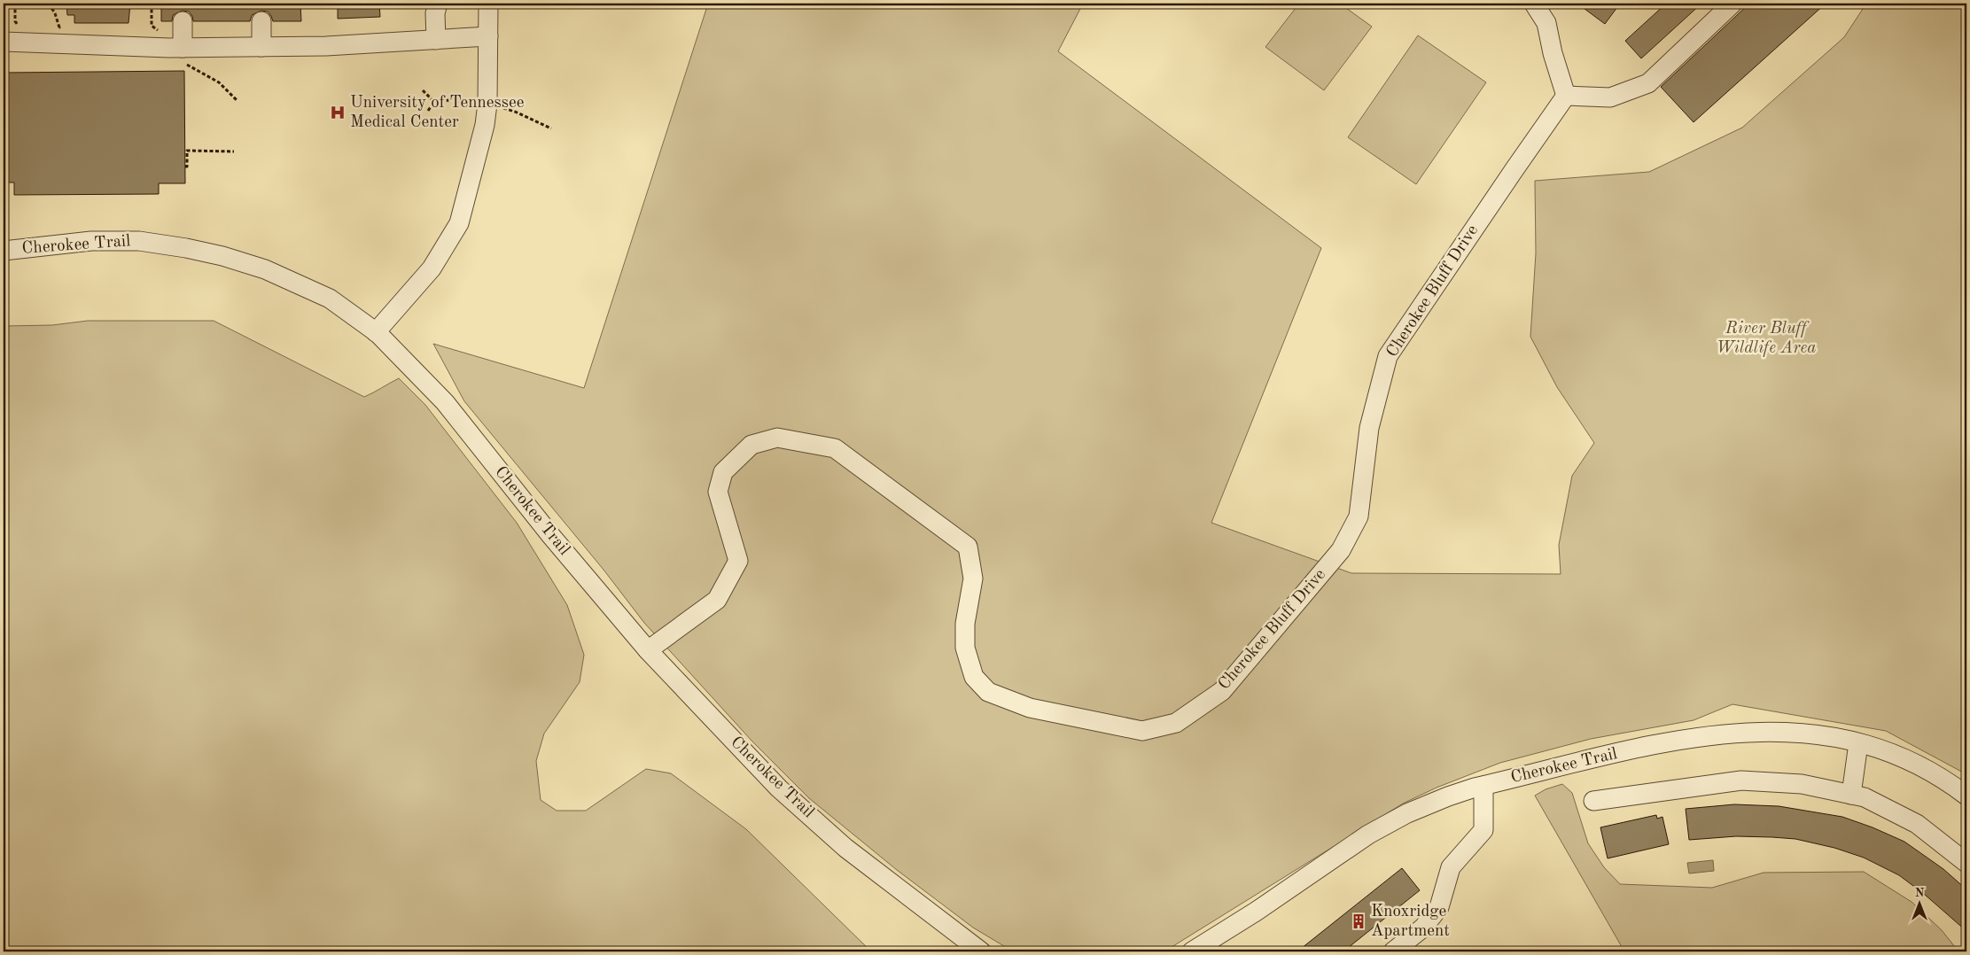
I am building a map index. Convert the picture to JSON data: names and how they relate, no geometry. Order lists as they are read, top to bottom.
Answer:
{
  "streets": {
    "street": ["Cherokee Trail", "Cherokee Bluff Drive"]
  },
  "crossings": [
    ["Cherokee Trail", "Cherokee Bluff Drive"]
  ],
  "parks": ["River Bluff Wildlife Area"],
  "places": {
    "hospital": ["University of Tennessee Medical Center"],
    "building": ["Knoxridge Apartment"]
  },
  "north": "top"
}
